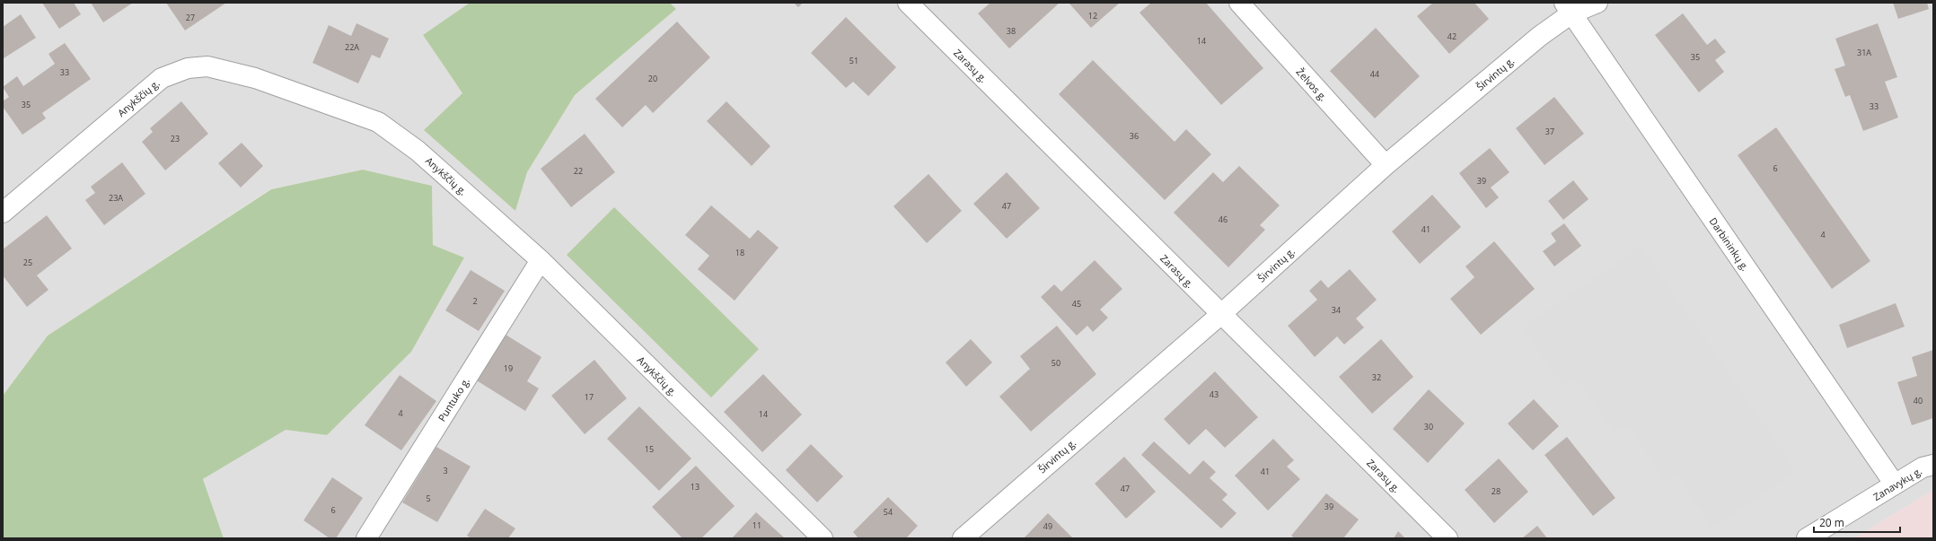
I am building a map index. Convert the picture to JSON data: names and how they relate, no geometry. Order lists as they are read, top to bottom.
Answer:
{
  "streets": {
    "street": [
      "Zarasų g.",
      "Širvintų g.",
      "Želvos g.",
      "Anykščių g.",
      "Darbininkų g.",
      "Puntuko g.",
      "Zanavykų g."
    ]
  },
  "crossings": [
    ["Zarasų g.", "Širvintų g."],
    ["Širvintų g.", "Želvos g."],
    ["Širvintų g.", "Darbininkų g."],
    ["Anykščių g.", "Puntuko g."],
    ["Darbininkų g.", "Zanavykų g."]
  ],
  "house_numbers": [
    "12",
    "27",
    "38",
    "42",
    "14",
    "22A",
    "31A",
    "35",
    "51",
    "33",
    "44",
    "20",
    "35",
    "33",
    "37",
    "36",
    "23",
    "6",
    "22",
    "39",
    "23A",
    "47",
    "46",
    "41",
    "4",
    "18",
    "25",
    "2",
    "45",
    "34",
    "50",
    "19",
    "32",
    "43",
    "17",
    "40",
    "4",
    "14",
    "30",
    "15",
    "3",
    "41",
    "13",
    "47",
    "28",
    "5",
    "39",
    "6",
    "54",
    "11",
    "49"
  ],
  "scale_bar": "20 m"
}
